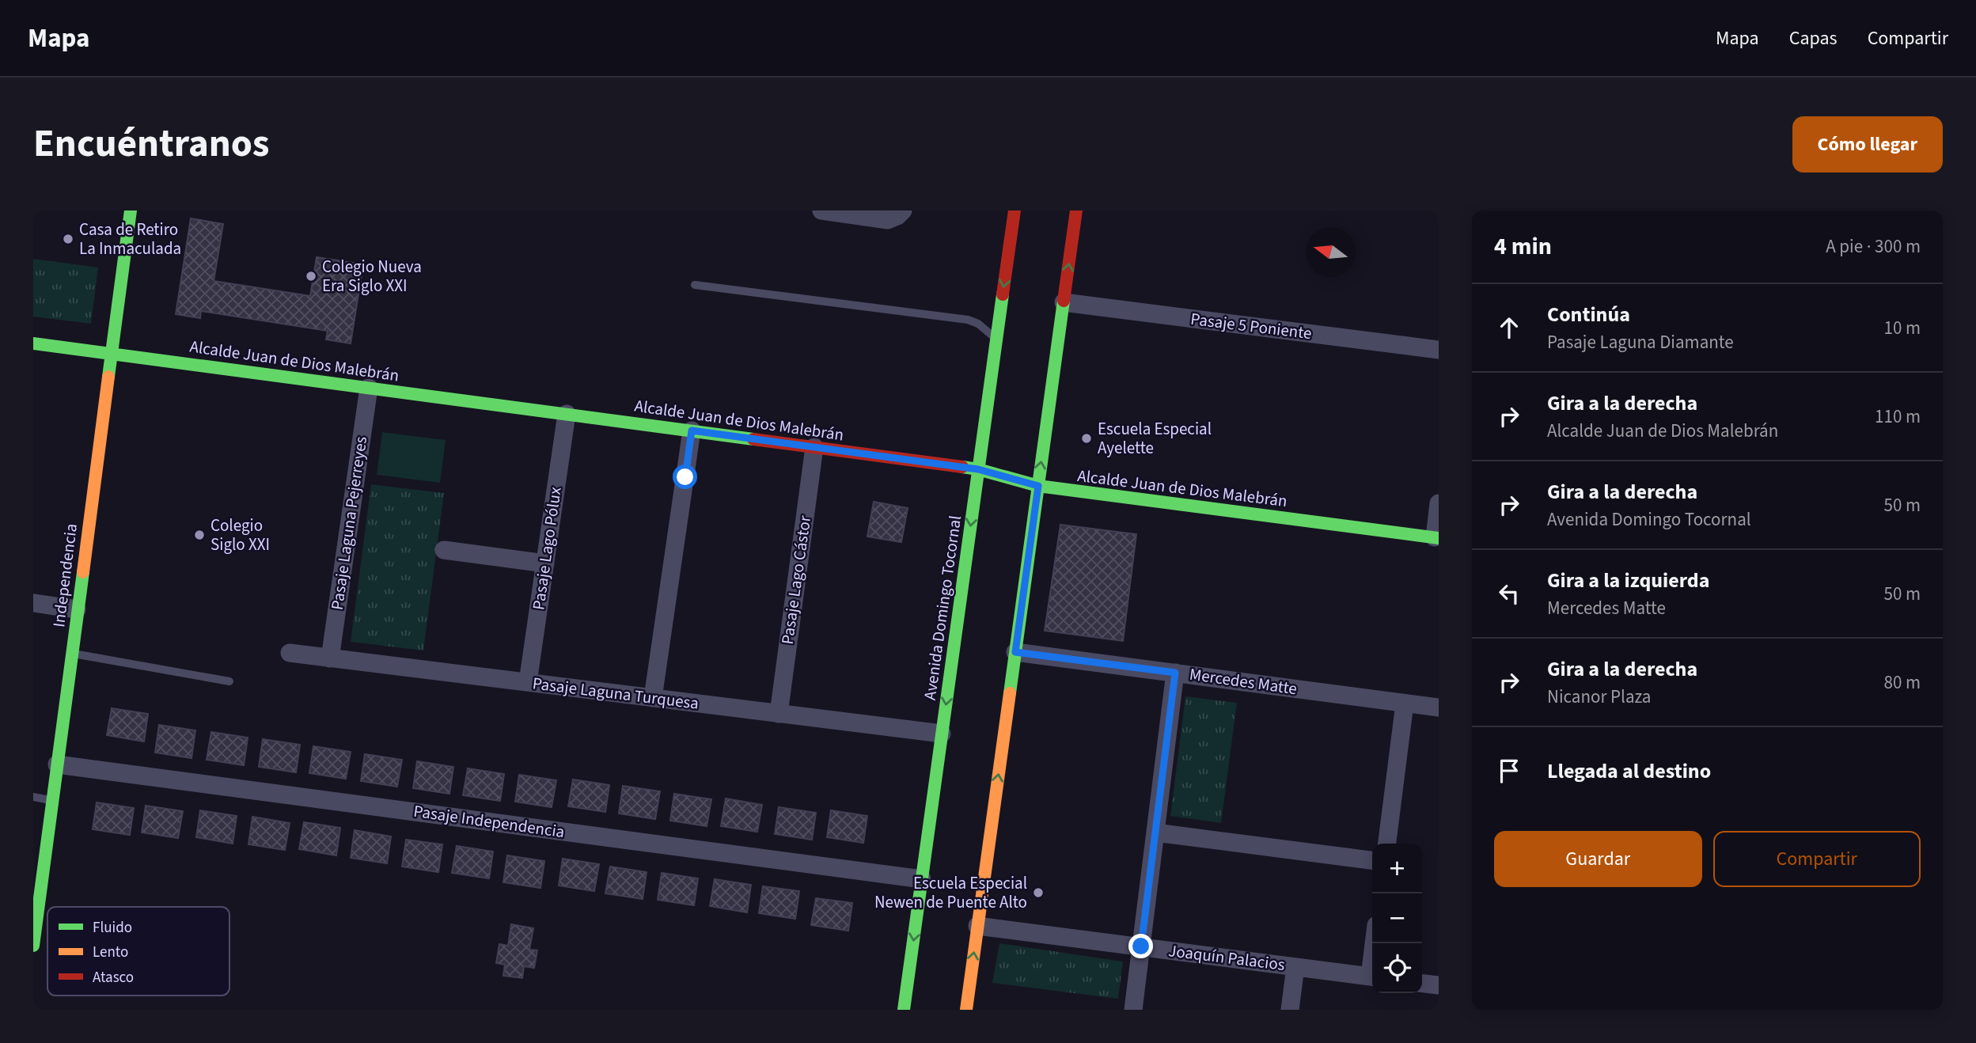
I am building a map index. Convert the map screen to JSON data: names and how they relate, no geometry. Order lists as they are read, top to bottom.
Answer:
{
  "streets": {
    "street": [
      "Pasaje 5 Poniente",
      "Alcalde Juan de Dios Malebrán",
      "Pasaje Laguna Pejerreyes",
      "Pasaje Lago Pólux",
      "Independencia",
      "Pasaje Lago Cástor",
      "Avenida Domingo Tocornal",
      "Mercedes Matte",
      "Pasaje Laguna Turquesa",
      "Pasaje Independencia",
      "Joaquín Palacios"
    ]
  },
  "crossings": [
    ["Alcalde Juan de Dios Malebrán", "Pasaje Laguna Pejerreyes"],
    ["Alcalde Juan de Dios Malebrán", "Pasaje Lago Pólux"],
    ["Alcalde Juan de Dios Malebrán", "Independencia"],
    ["Alcalde Juan de Dios Malebrán", "Pasaje Lago Cástor"],
    ["Alcalde Juan de Dios Malebrán", "Avenida Domingo Tocornal"],
    ["Pasaje Laguna Pejerreyes", "Pasaje Laguna Turquesa"],
    ["Pasaje Lago Pólux", "Pasaje Laguna Turquesa"],
    ["Independencia", "Pasaje Independencia"],
    ["Pasaje Lago Cástor", "Pasaje Laguna Turquesa"],
    ["Avenida Domingo Tocornal", "Pasaje Laguna Turquesa"],
    ["Avenida Domingo Tocornal", "Pasaje Independencia"]
  ],
  "places": [
    "Casa de Retiro La Inmaculada",
    "Colegio Nueva Era Siglo XXI",
    "Escuela Especial Ayelette",
    "Colegio Siglo XXI",
    "Escuela Especial Newen de Puente Alto"
  ],
  "legend": ["Fluido", "Lento", "Atasco"],
  "north": "left",
  "page": {
    "header": "Mapa",
    "nav": ["Mapa", "Capas", "Compartir"],
    "title": "Encuéntranos",
    "buttons": [
      "Cómo llegar",
      ["Guardar", "Compartir"]
    ],
    "heading": ["4 min", "A pie · 300 m"],
    "list": [
      ["Continúa", "Pasaje Laguna Diamante", "10 m"],
      ["Gira a la derecha", "Alcalde Juan de Dios Malebrán", "110 m"],
      ["Gira a la derecha", "Avenida Domingo Tocornal", "50 m"],
      ["Gira a la izquierda", "Mercedes Matte", "50 m"],
      ["Gira a la derecha", "Nicanor Plaza", "80 m"],
      "Llegada al destino"
    ],
    "map_buttons": ["+", "−"]
  }
}
